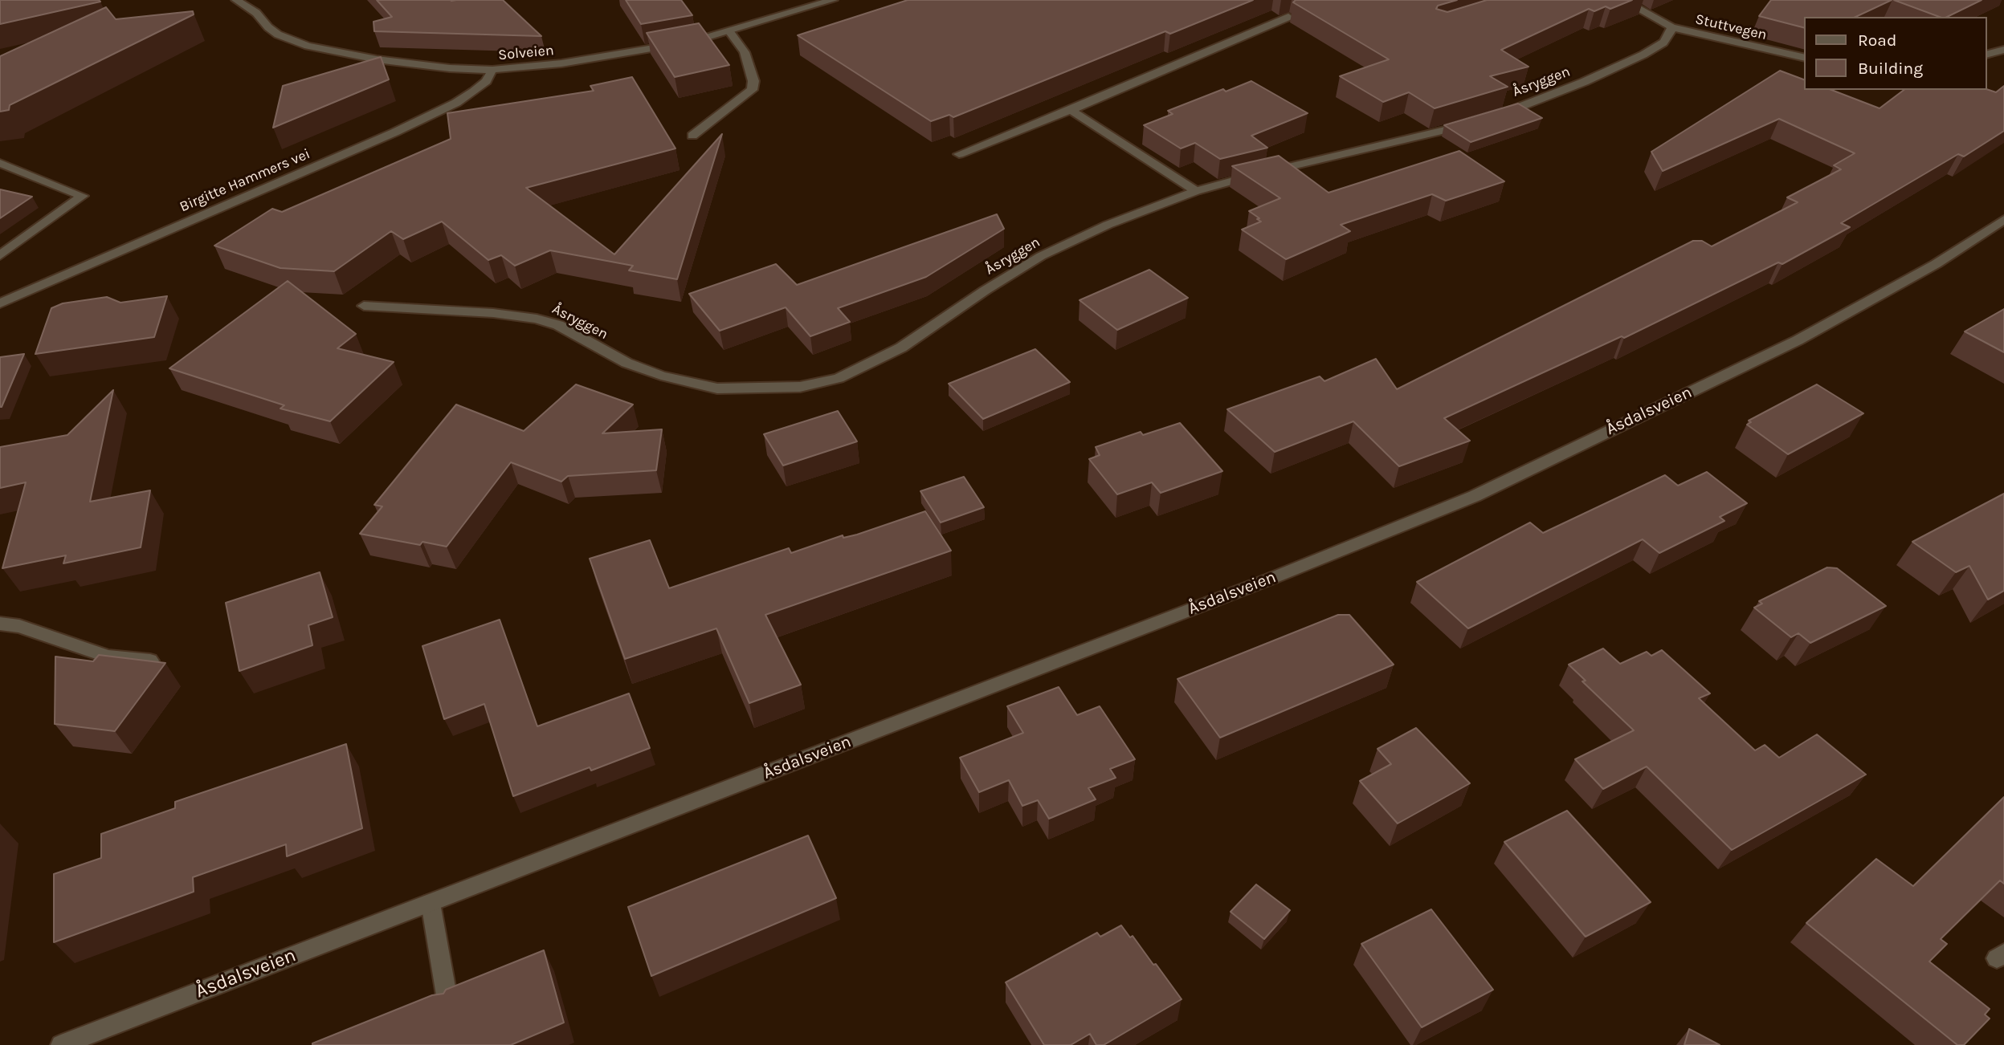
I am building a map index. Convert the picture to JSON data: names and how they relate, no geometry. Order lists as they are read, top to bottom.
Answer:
{
  "streets": {
    "street": [
      "Stuttvegen",
      "Solveien",
      "Åsryggen",
      "Birgitte Hammers vei",
      "Åsdalsveien"
    ]
  },
  "crossings": [
    ["Stuttvegen", "Åsryggen"],
    ["Solveien", "Birgitte Hammers vei"]
  ],
  "legend": ["Road", "Building"]
}
